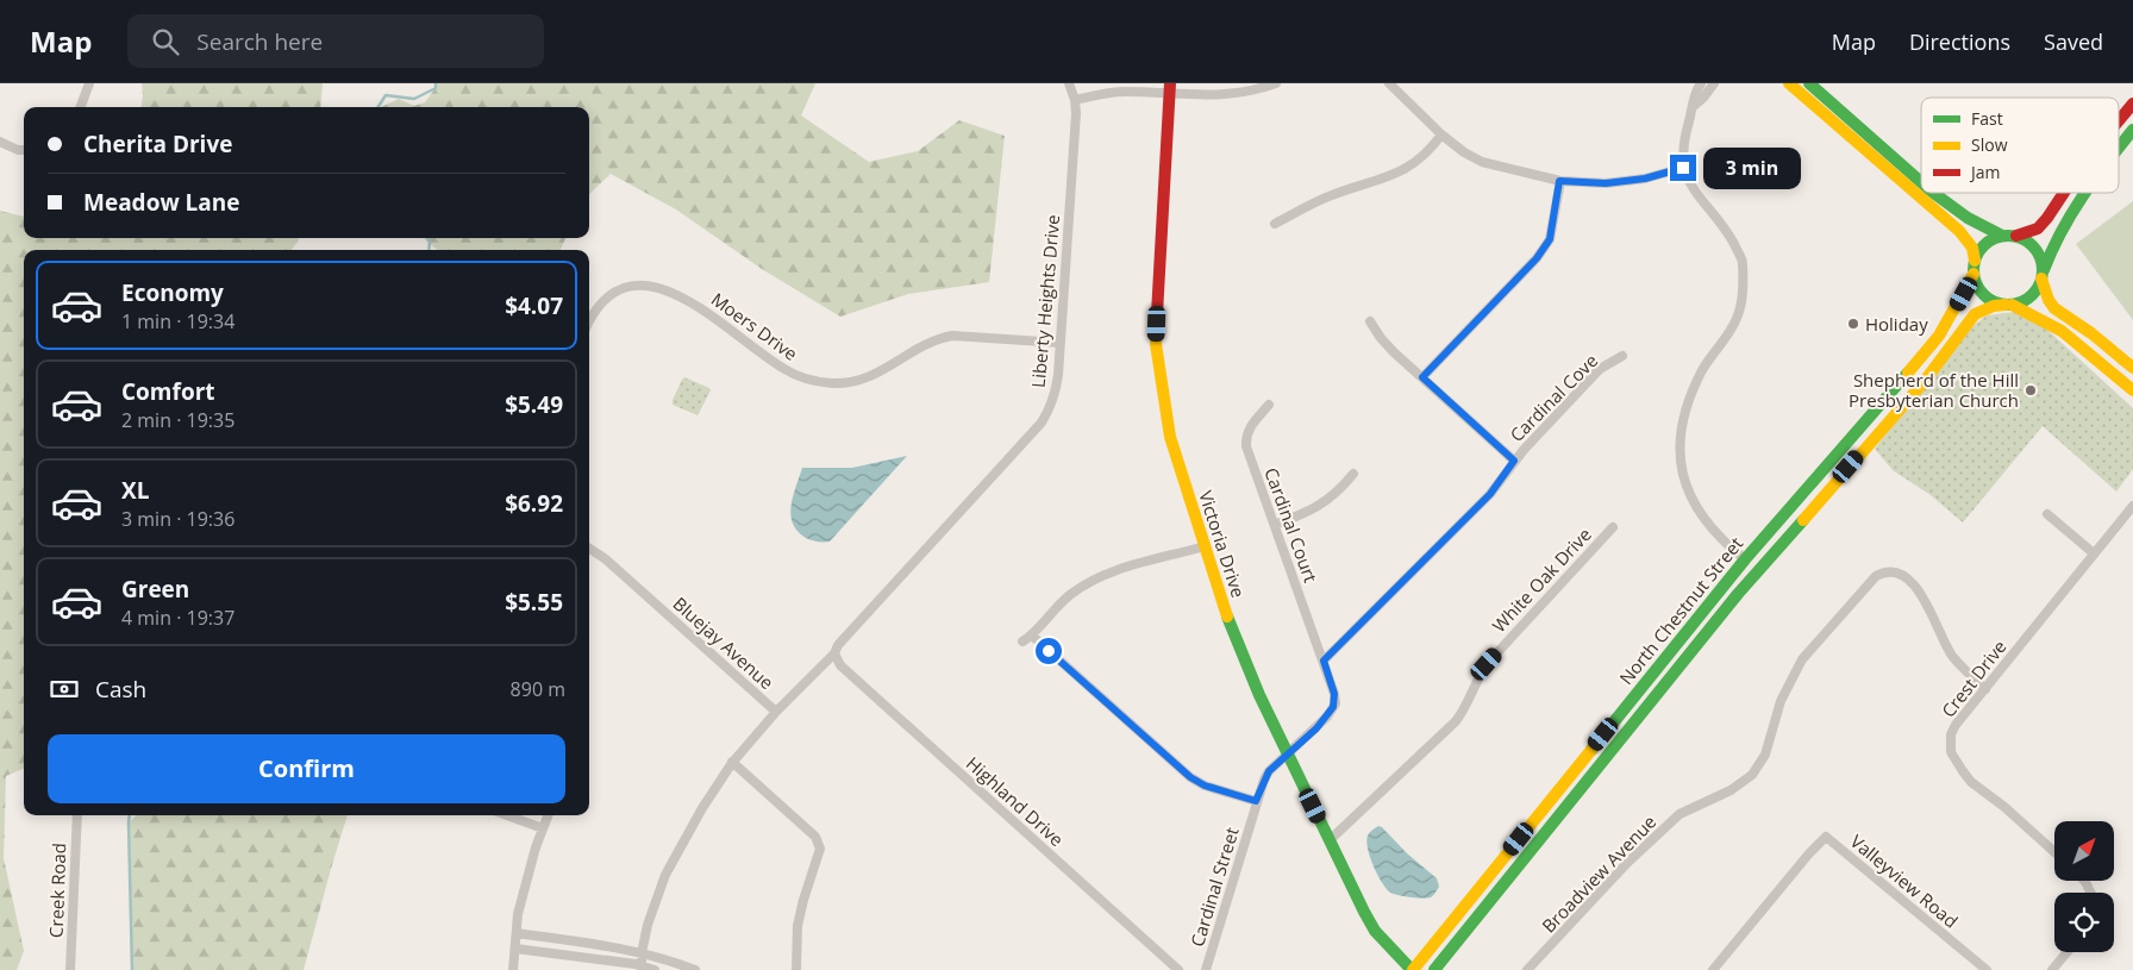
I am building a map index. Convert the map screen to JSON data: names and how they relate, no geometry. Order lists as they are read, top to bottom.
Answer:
{
  "streets": {
    "main road": ["Victoria Drive", "North Chestnut Street"],
    "street": [
      "Liberty Heights Drive",
      "Moers Drive",
      "Cardinal Cove",
      "Cardinal Court",
      "White Oak Drive",
      "Bluejay Avenue",
      "Crest Drive",
      "Highland Drive",
      "Broadview Avenue",
      "Valleyview Road",
      "Cardinal Street",
      "Creek Road"
    ]
  },
  "crossings": [
    ["Liberty Heights Drive", "Moers Drive"],
    ["Liberty Heights Drive", "Bluejay Avenue"],
    ["Liberty Heights Drive", "Highland Drive"],
    ["Cardinal Cove", "Cardinal Court"],
    ["Cardinal Court", "Victoria Drive"],
    ["Cardinal Court", "Cardinal Street"],
    ["Victoria Drive", "White Oak Drive"],
    ["Victoria Drive", "North Chestnut Street"],
    ["Victoria Drive", "Cardinal Street"],
    ["Bluejay Avenue", "Highland Drive"],
    ["Crest Drive", "Broadview Avenue"]
  ],
  "places": ["Holiday", "Shepherd of the Hill Presbyterian Church"],
  "legend": ["Fast", "Slow", "Jam"],
  "north": "top right",
  "page": {
    "header": "Map",
    "search": "Search here",
    "nav": ["Map", "Directions", "Saved"],
    "banner": ["Cherita Drive", "Meadow Lane"],
    "bubble": "3 min",
    "list": [
      {
        "name": "Economy",
        "note": "1 min · 19:34",
        "value": "$4.07"
      },
      {
        "name": "Comfort",
        "note": "2 min · 19:35",
        "value": "$5.49"
      },
      {
        "name": "XL",
        "note": "3 min · 19:36",
        "value": "$6.92"
      },
      {
        "name": "Green",
        "note": "4 min · 19:37",
        "value": "$5.55"
      }
    ],
    "pay": ["Cash", "890 m"],
    "buttons": "Confirm"
  }
}
